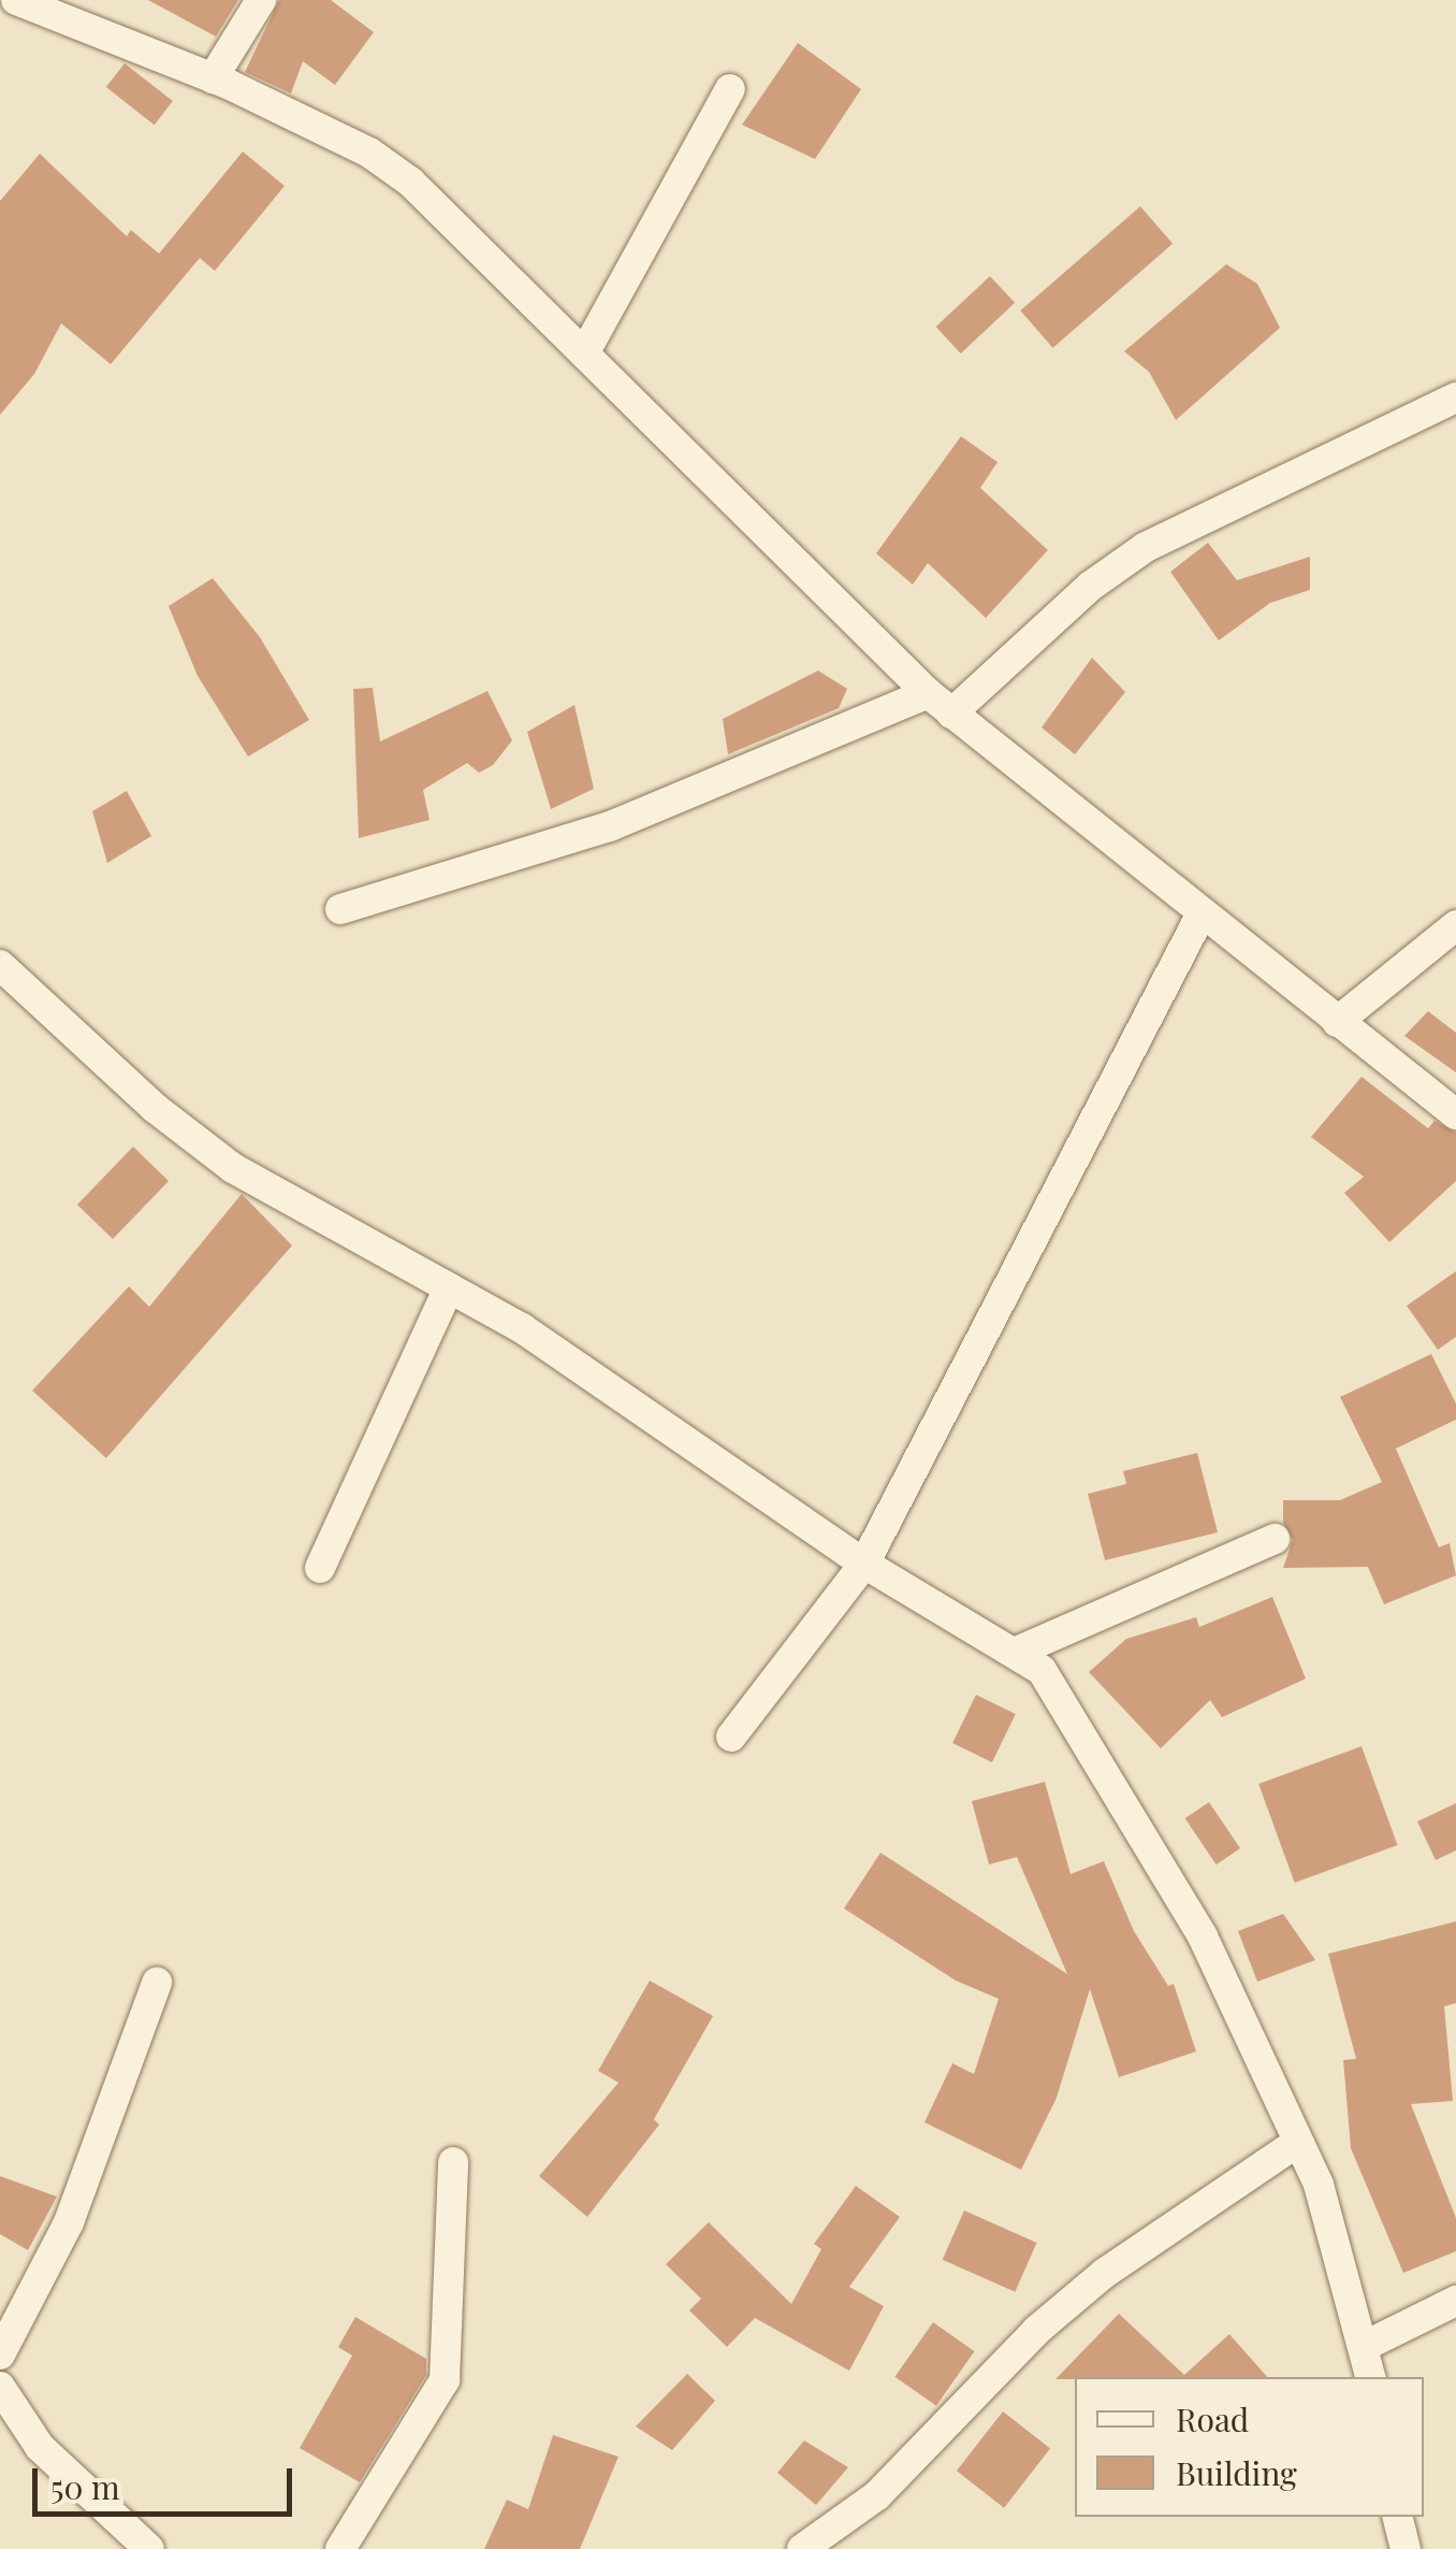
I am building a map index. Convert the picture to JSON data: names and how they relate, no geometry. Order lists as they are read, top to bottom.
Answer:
{
  "legend": ["Road", "Building"],
  "scale_bar": "50 m"
}
